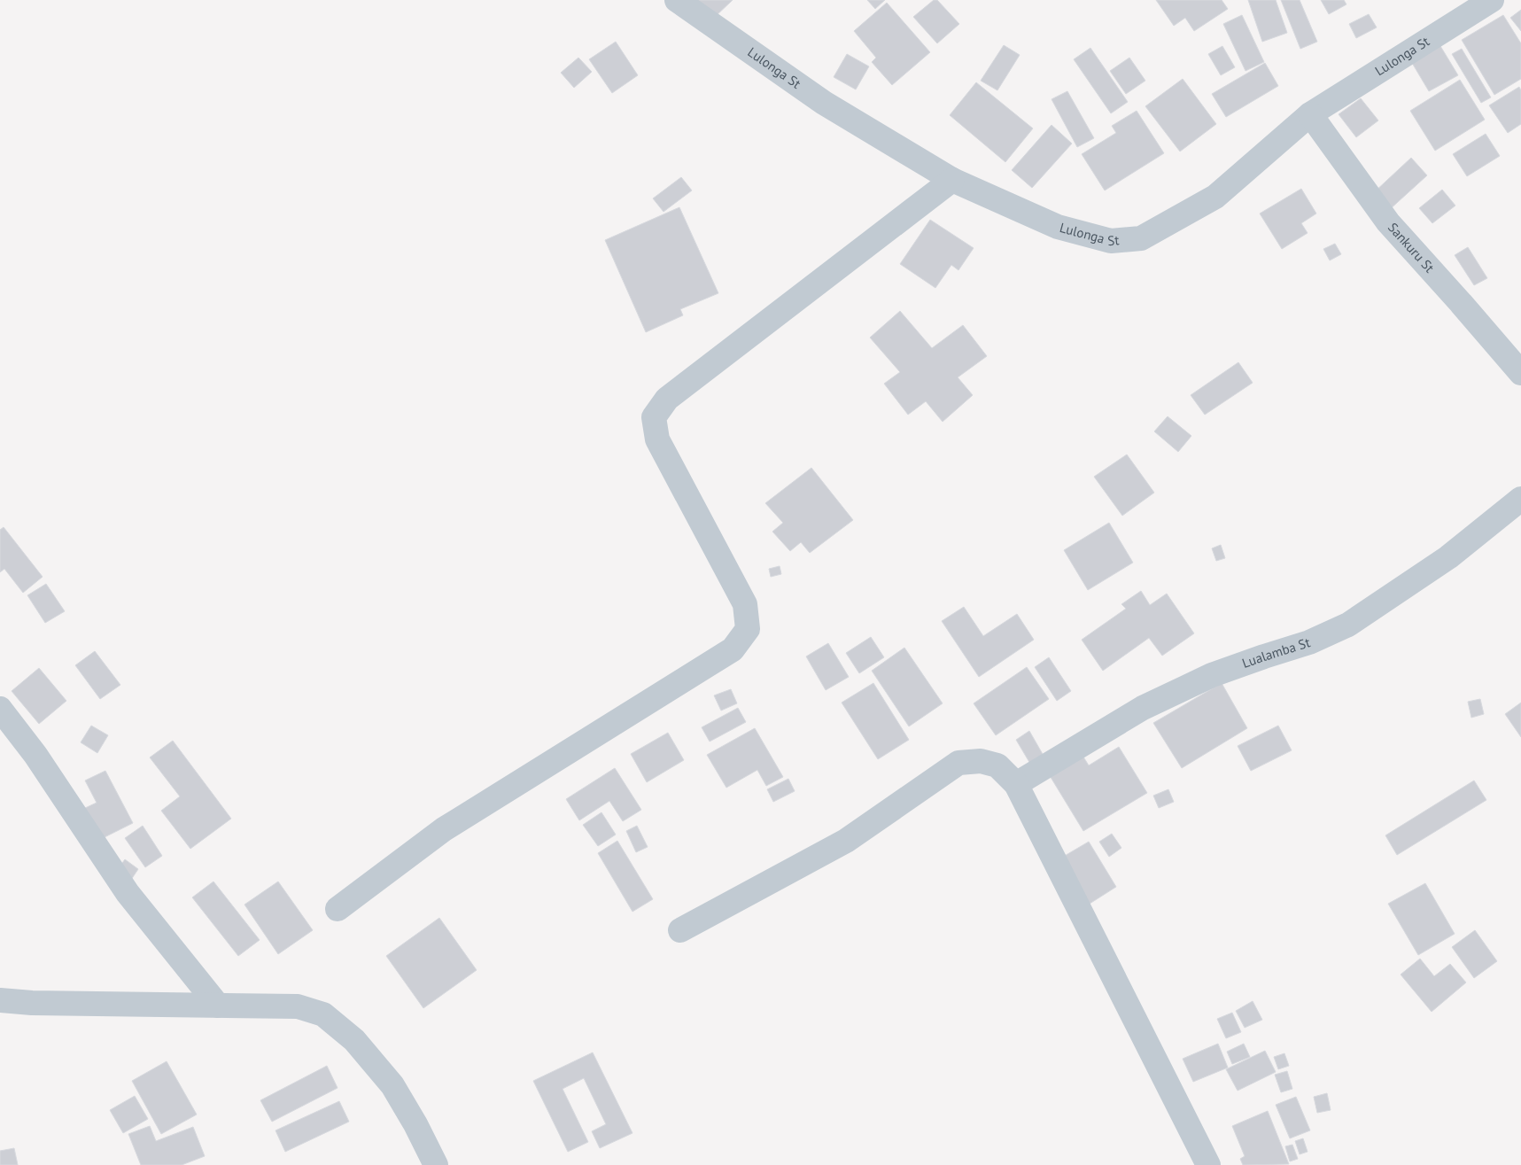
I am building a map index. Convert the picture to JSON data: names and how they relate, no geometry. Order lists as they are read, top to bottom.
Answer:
{
  "streets": {
    "street": ["Lulonga St", "Sankuru St", "Lualamba St"]
  },
  "crossings": [
    ["Lulonga St", "Sankuru St"]
  ]
}
